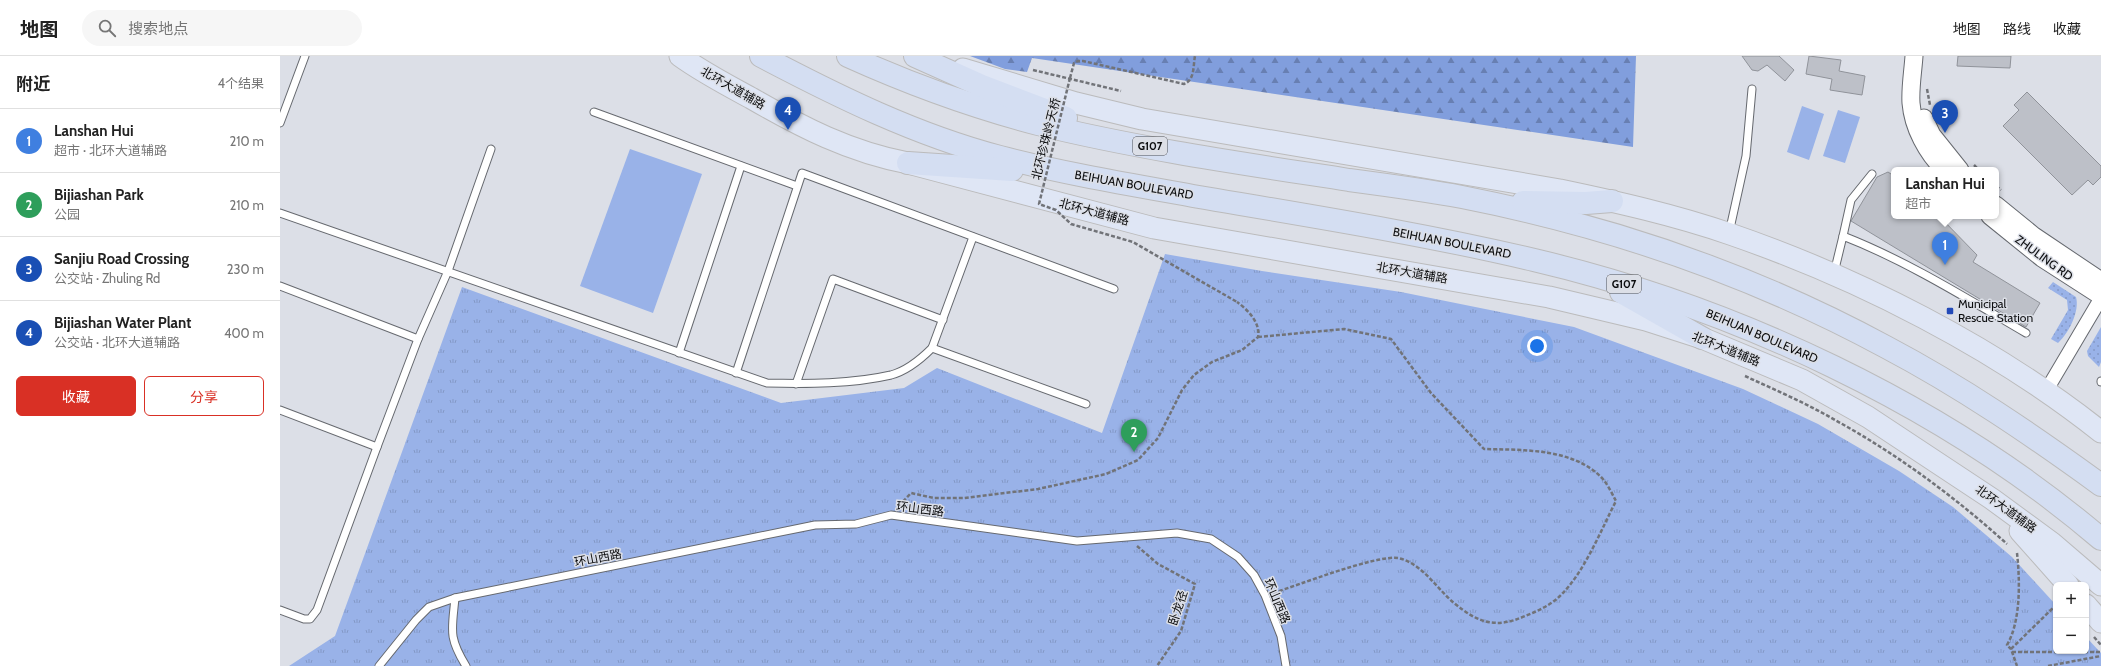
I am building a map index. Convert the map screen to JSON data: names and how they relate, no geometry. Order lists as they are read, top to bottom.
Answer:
{
  "streets": {
    "highway": ["G107", "BEIHUAN BOULEVARD"],
    "main road": ["北环大道辅路"],
    "street": ["ZHULING RD"],
    "lane": ["环山西路"],
    "path": ["北环珍珠岭天桥", "卧龙径"]
  },
  "crossings": [
    ["环山西路", "卧龙径"]
  ],
  "places": {
    "transit": ["Municipal Rescue Station"]
  },
  "page": {
    "header": "地图",
    "search": "搜索地点",
    "nav": ["地图", "路线", "收藏"],
    "heading": ["附近", "4个结果"],
    "pins": [
      "4",
      "3",
      "1",
      "2"
    ],
    "list": [
      {
        "mark": "1",
        "name": "Lanshan Hui",
        "note": "超市 · 北环大道辅路",
        "value": "210 m"
      },
      {
        "mark": "2",
        "name": "Bijiashan Park",
        "note": "公园",
        "value": "210 m"
      },
      {
        "mark": "3",
        "name": "Sanjiu Road Crossing",
        "note": "公交站 · Zhuling Rd",
        "value": "230 m"
      },
      {
        "mark": "4",
        "name": "Bijiashan Water Plant",
        "note": "公交站 · 北环大道辅路",
        "value": "400 m"
      }
    ],
    "popup": ["Lanshan Hui", "超市"],
    "buttons": ["收藏", "分享"],
    "map_buttons": ["+", "−"]
  }
}
